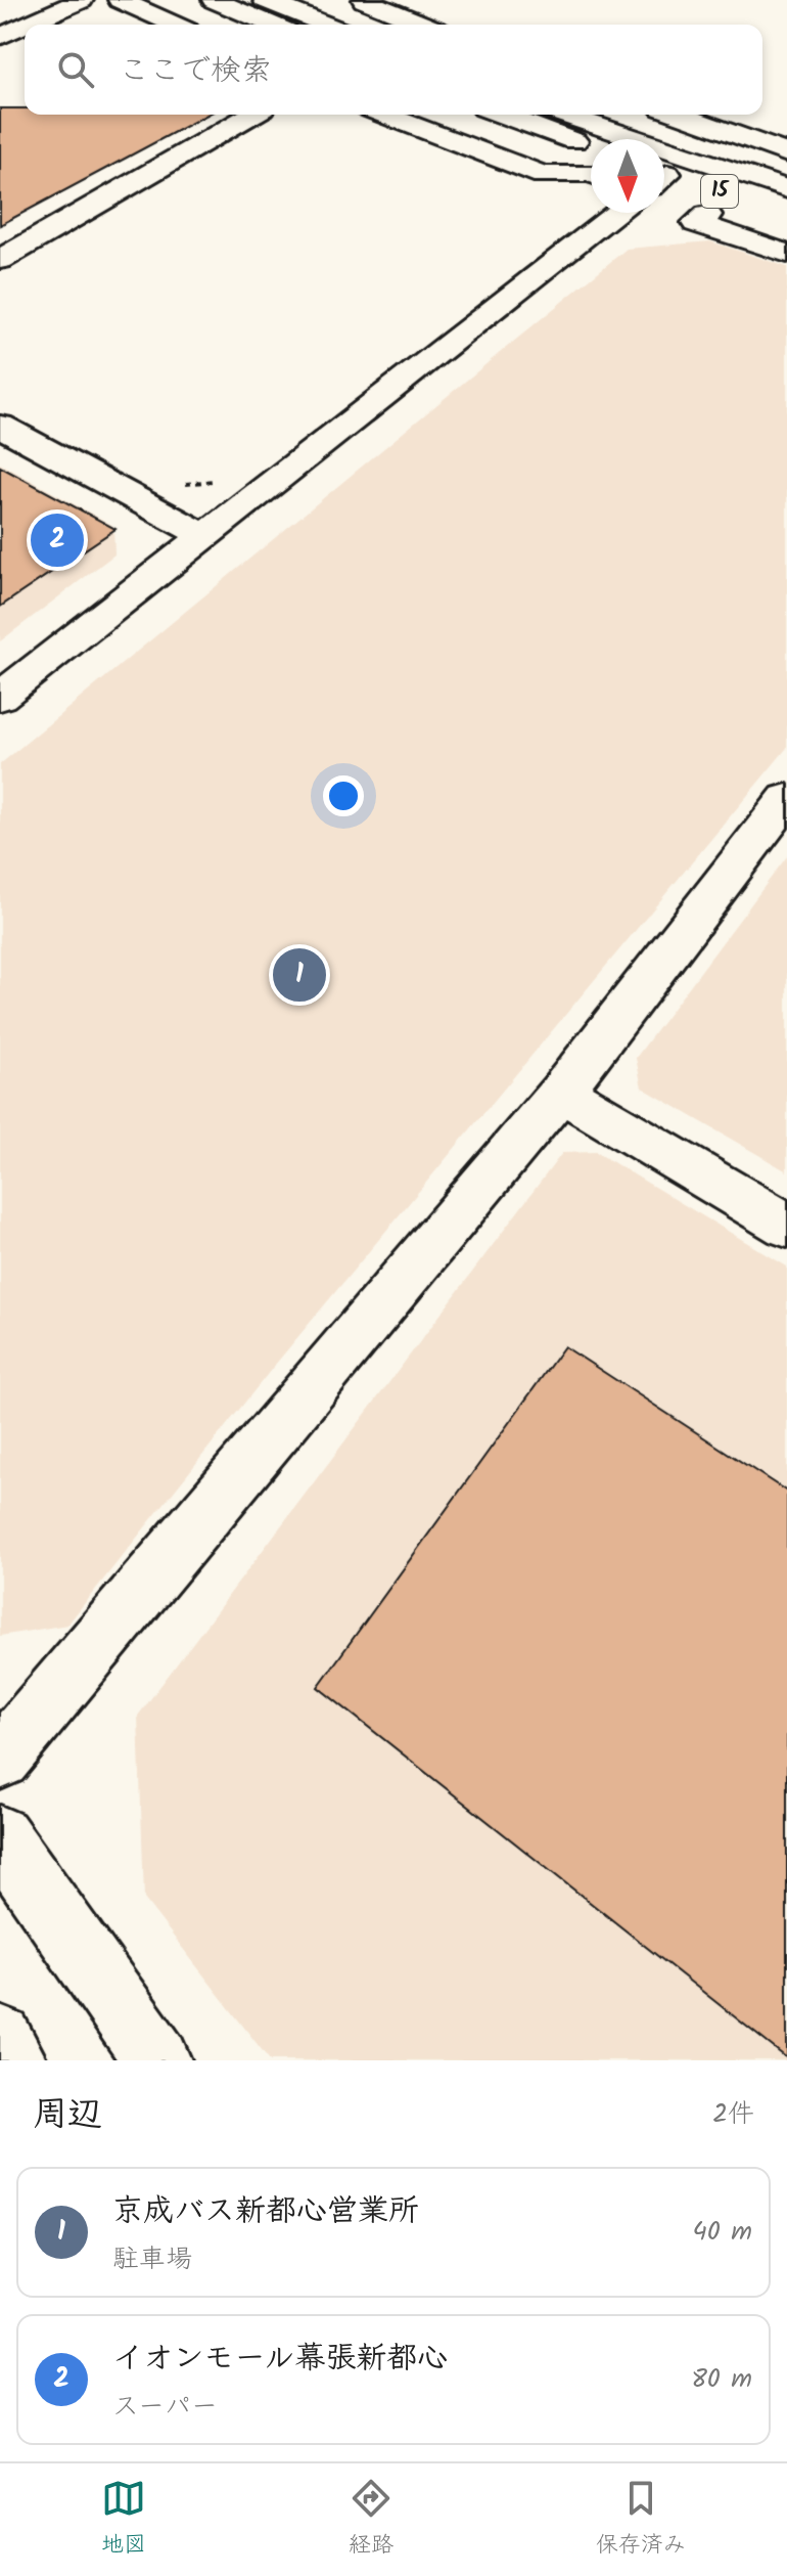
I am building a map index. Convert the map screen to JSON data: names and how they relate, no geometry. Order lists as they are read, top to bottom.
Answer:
{
  "streets": {
    "street": ["15"]
  },
  "north": "bottom",
  "page": {
    "search": "ここで検索",
    "pins": ["2", "1"],
    "heading": ["周辺", "2件"],
    "list": [
      {
        "mark": "1",
        "name": "京成バス新都心営業所",
        "note": "駐車場",
        "value": "40 m"
      },
      {
        "mark": "2",
        "name": "イオンモール幕張新都心",
        "note": "スーパー",
        "value": "80 m"
      }
    ],
    "nav": ["地図", "経路", "保存済み"]
  }
}
